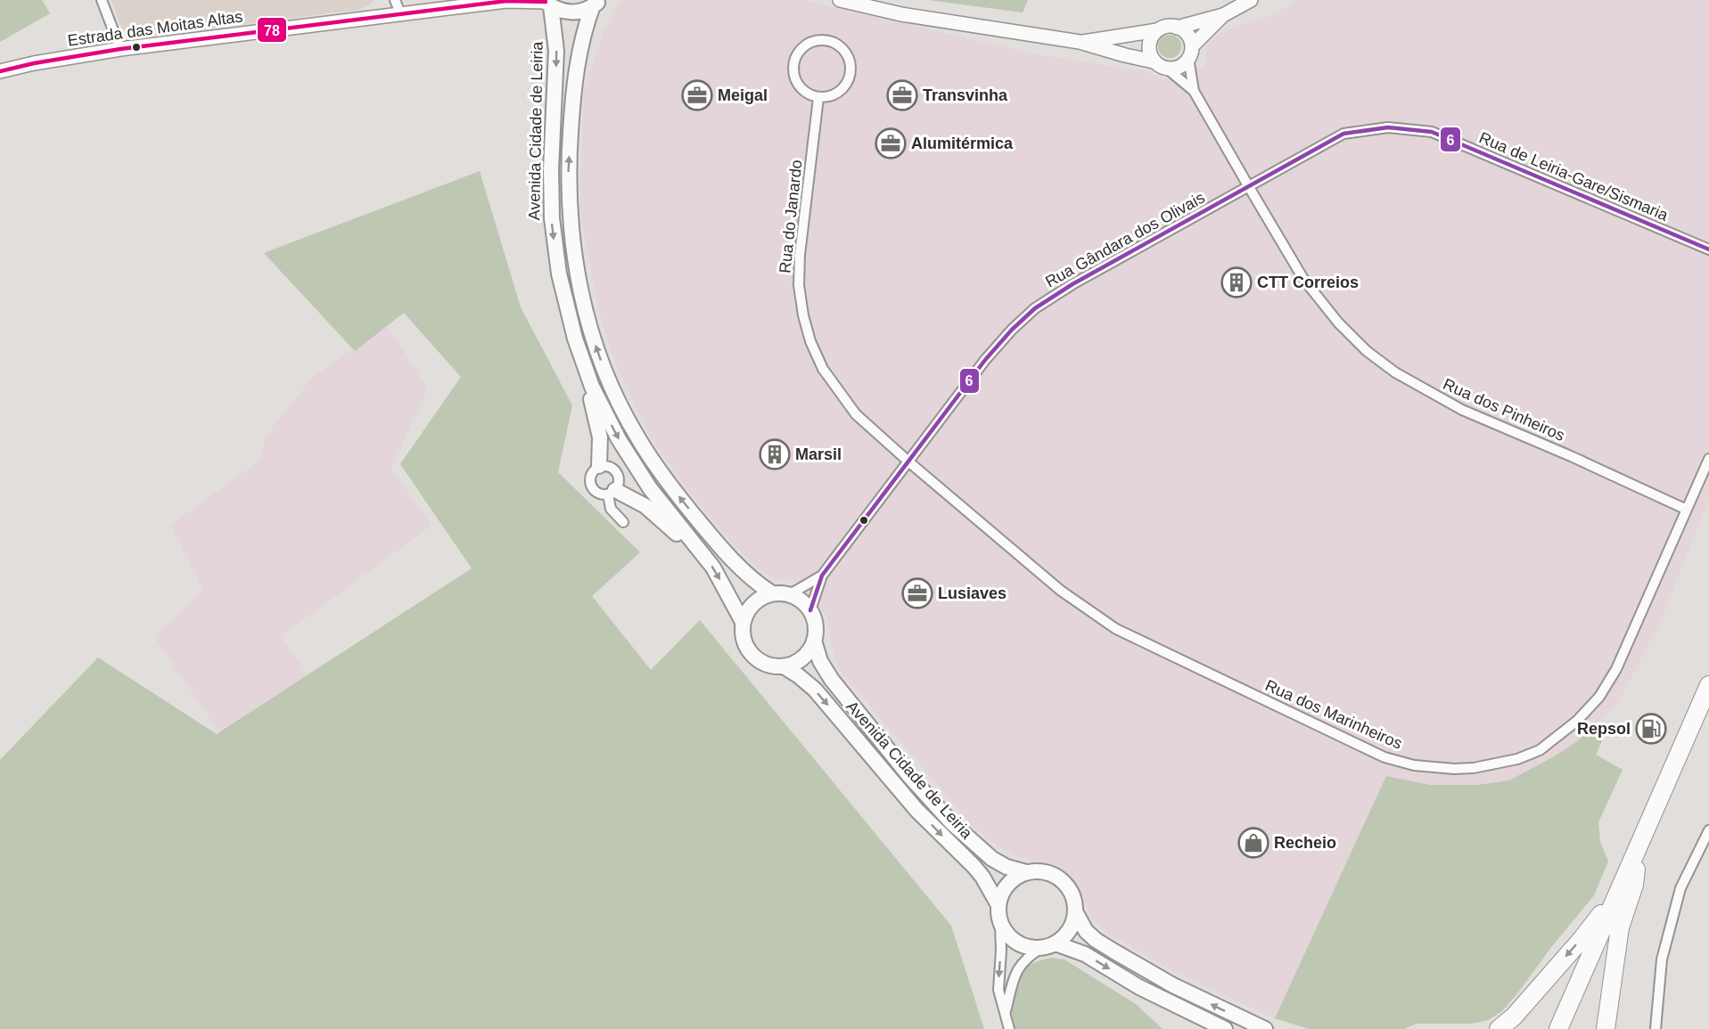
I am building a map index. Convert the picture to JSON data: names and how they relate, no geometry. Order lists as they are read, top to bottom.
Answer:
{
  "streets": {
    "main road": ["Estrada das Moitas Altas", "Avenida Cidade de Leiria"],
    "street": [
      "Rua de Leiria-Gare/Sismaria",
      "Rua do Janardo",
      "Rua Gândara dos Olivais",
      "Rua dos Pinheiros",
      "Rua dos Marinheiros"
    ]
  },
  "crossings": [
    ["Estrada das Moitas Altas", "Avenida Cidade de Leiria"],
    ["Avenida Cidade de Leiria", "Rua Gândara dos Olivais"],
    ["Rua de Leiria-Gare/Sismaria", "Rua Gândara dos Olivais"],
    ["Rua de Leiria-Gare/Sismaria", "Rua dos Pinheiros"],
    ["Rua do Janardo", "Rua Gândara dos Olivais"],
    ["Rua do Janardo", "Rua dos Marinheiros"],
    ["Rua Gândara dos Olivais", "Rua dos Pinheiros"],
    ["Rua Gândara dos Olivais", "Rua dos Marinheiros"],
    ["Rua dos Pinheiros", "Rua dos Marinheiros"]
  ],
  "places": {
    "office": [
      "Meigal",
      "Transvinha",
      "Alumitérmica",
      "Lusiaves"
    ],
    "building": ["CTT Correios", "Marsil"],
    "fuel station": ["Repsol"],
    "shop": ["Recheio"]
  },
  "lines": ["transit line 78", "transit line 6"]
}
